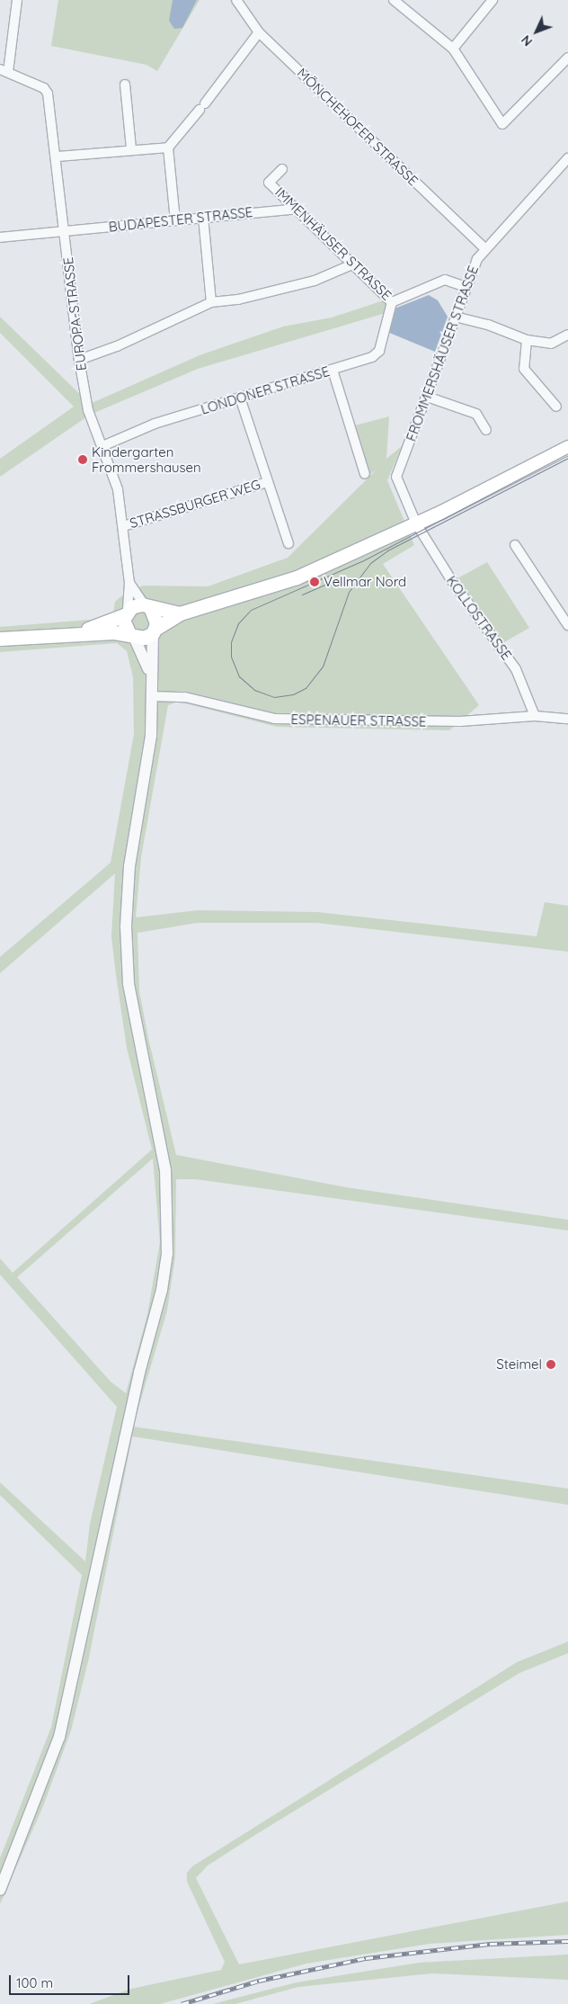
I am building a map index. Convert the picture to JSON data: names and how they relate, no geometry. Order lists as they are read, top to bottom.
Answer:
{
  "streets": {
    "street": [
      "MÖNCHEHOFER STRASSE",
      "BUDAPESTER STRASSE",
      "IMMENHÄUSER STRASSE",
      "EUROPA-STRASSE",
      "FROMMERSHÄUSER STRASSE",
      "LONDONER STRASSE",
      "STRASSBURGER WEG",
      "KOLLOSTRASSE",
      "ESPENAUER STRASSE"
    ]
  },
  "crossings": [
    ["MÖNCHEHOFER STRASSE", "FROMMERSHÄUSER STRASSE"],
    ["BUDAPESTER STRASSE", "IMMENHÄUSER STRASSE"],
    ["BUDAPESTER STRASSE", "EUROPA-STRASSE"],
    ["IMMENHÄUSER STRASSE", "FROMMERSHÄUSER STRASSE"],
    ["IMMENHÄUSER STRASSE", "LONDONER STRASSE"],
    ["EUROPA-STRASSE", "LONDONER STRASSE"],
    ["EUROPA-STRASSE", "STRASSBURGER WEG"],
    ["FROMMERSHÄUSER STRASSE", "KOLLOSTRASSE"],
    ["KOLLOSTRASSE", "ESPENAUER STRASSE"]
  ],
  "places": ["Kindergarten Frommershausen", "Vellmar Nord", "Steimel"],
  "scale_bar": "100 m",
  "north": "bottom left"
}
